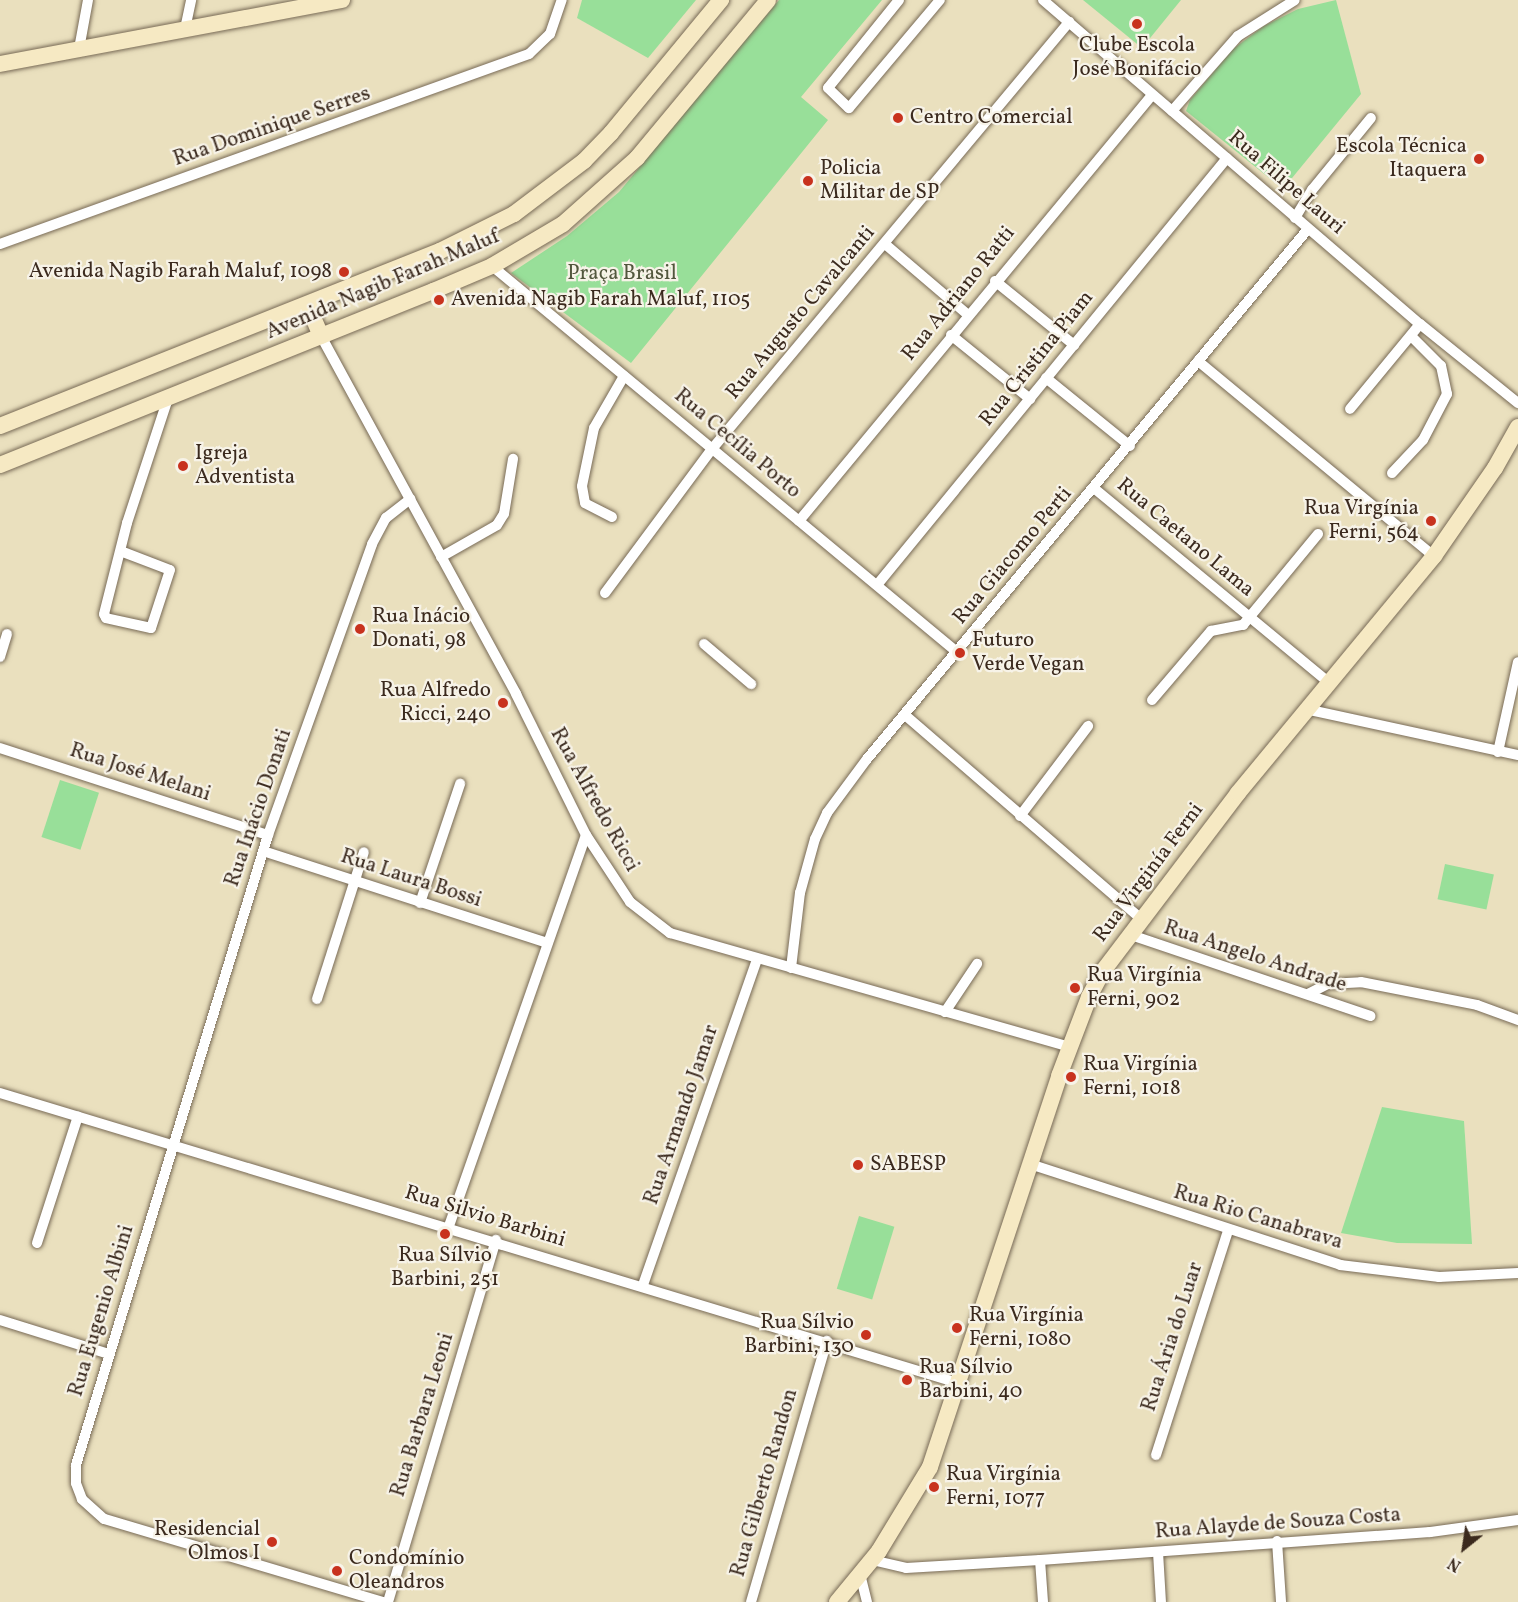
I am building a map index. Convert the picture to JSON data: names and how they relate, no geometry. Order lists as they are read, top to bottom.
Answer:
{
  "streets": {
    "main road": ["Avenida Nagib Farah Maluf", "Rua Virginía Ferni"],
    "street": [
      "Rua Dominique Serres",
      "Rua Filipe Lauri",
      "Rua Adriano Ratti",
      "Rua Augusto Cavalcanti",
      "Rua Cristina Piam",
      "Rua Cecília Porto",
      "Rua Caetano Lama",
      "Rua Giacomo Perti",
      "Rua José Melani",
      "Rua Alfredo Ricci",
      "Rua Inácio Donati",
      "Rua Laura Bossi",
      "Rua Angelo Andrade",
      "Rua Armando Jamar",
      "Rua Silvio Barbini",
      "Rua Rio Canabrava",
      "Rua Eugenio Albini",
      "Rua Ária do Luar",
      "Rua Barbara Leoni",
      "Rua Gilberto Randon",
      "Rua Alayde de Souza Costa"
    ]
  },
  "crossings": [
    ["Rua Filipe Lauri", "Rua Adriano Ratti"],
    ["Rua Filipe Lauri", "Rua Augusto Cavalcanti"],
    ["Rua Filipe Lauri", "Rua Cristina Piam"],
    ["Rua Filipe Lauri", "Rua Giacomo Perti"],
    ["Avenida Nagib Farah Maluf", "Rua Cecília Porto"],
    ["Avenida Nagib Farah Maluf", "Rua Alfredo Ricci"],
    ["Rua Adriano Ratti", "Rua Cecília Porto"],
    ["Rua Augusto Cavalcanti", "Rua Cecília Porto"],
    ["Rua Cristina Piam", "Rua Cecília Porto"],
    ["Rua Cecília Porto", "Rua Giacomo Perti"],
    ["Rua Caetano Lama", "Rua Giacomo Perti"],
    ["Rua Caetano Lama", "Rua Virginía Ferni"],
    ["Rua Giacomo Perti", "Rua Alfredo Ricci"],
    ["Rua José Melani", "Rua Inácio Donati"],
    ["Rua Alfredo Ricci", "Rua Inácio Donati"],
    ["Rua Alfredo Ricci", "Rua Virginía Ferni"],
    ["Rua Alfredo Ricci", "Rua Armando Jamar"],
    ["Rua Inácio Donati", "Rua Laura Bossi"],
    ["Rua Inácio Donati", "Rua Silvio Barbini"],
    ["Rua Inácio Donati", "Rua Eugenio Albini"],
    ["Rua Virginía Ferni", "Rua Angelo Andrade"],
    ["Rua Virginía Ferni", "Rua Silvio Barbini"],
    ["Rua Virginía Ferni", "Rua Rio Canabrava"],
    ["Rua Virginía Ferni", "Rua Alayde de Souza Costa"],
    ["Rua Armando Jamar", "Rua Silvio Barbini"],
    ["Rua Silvio Barbini", "Rua Eugenio Albini"],
    ["Rua Silvio Barbini", "Rua Barbara Leoni"],
    ["Rua Silvio Barbini", "Rua Gilberto Randon"],
    ["Rua Rio Canabrava", "Rua Ária do Luar"],
    ["Rua Eugenio Albini", "Rua Barbara Leoni"]
  ],
  "parks": ["Praça Brasil"],
  "places": [
    "Clube Escola José Bonifácio",
    "Centro Comercial",
    "Escola Técnica Itaquera",
    "Policia Militar de SP",
    "Avenida Nagib Farah Maluf, 1098",
    "Avenida Nagib Farah Maluf, 1105",
    "Igreja Adventista",
    "Rua Virgínia Ferni, 564",
    "Rua Inácio Donati, 98",
    "Futuro Verde Vegan",
    "Rua Alfredo Ricci, 240",
    "Rua Virgínia Ferni, 902",
    "Rua Virgínia Ferni, 1018",
    "SABESP",
    "Rua Sílvio Barbini, 251",
    "Rua Virgínia Ferni, 1080",
    "Rua Sílvio Barbini, 130",
    "Rua Sílvio Barbini, 40",
    "Rua Virgínia Ferni, 1077",
    "Residencial Olmos I",
    "Condomínio Oleandros"
  ],
  "north": "bottom left"
}
